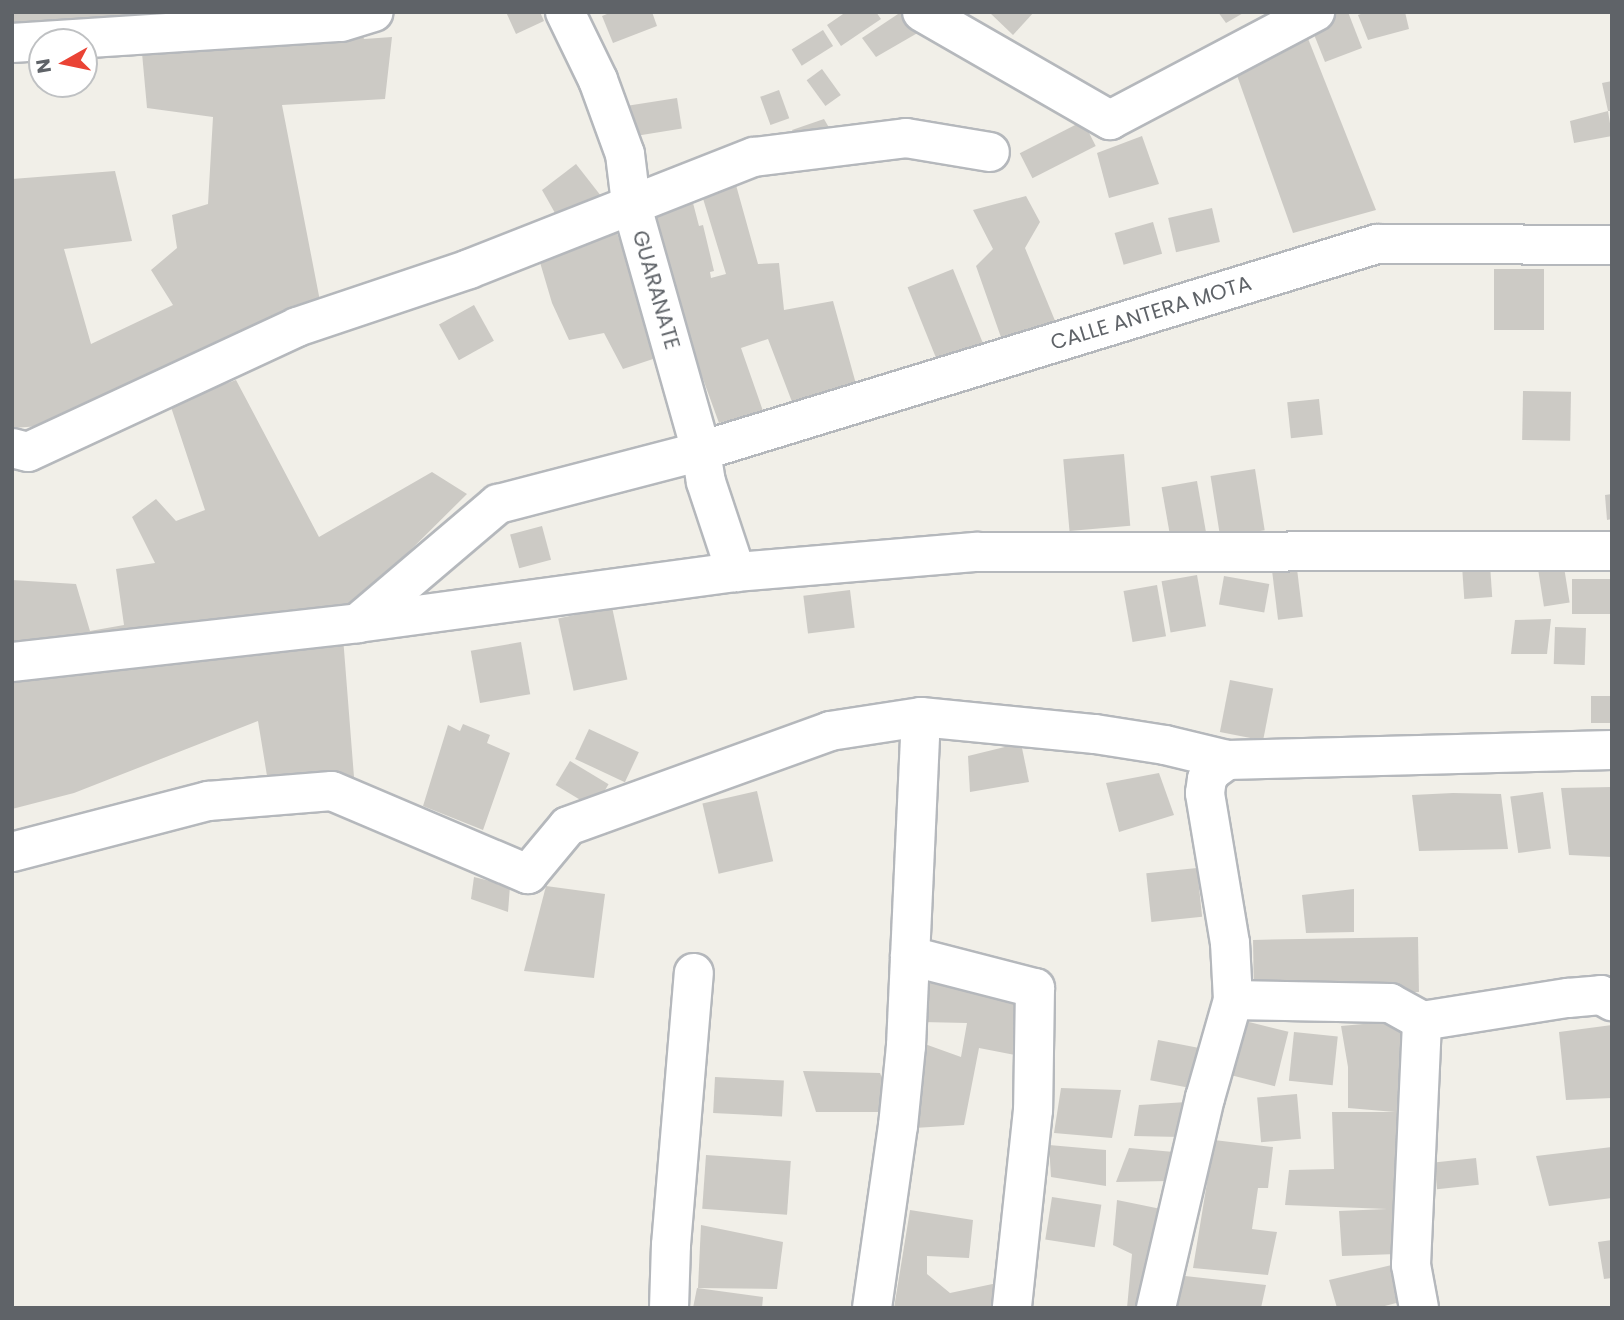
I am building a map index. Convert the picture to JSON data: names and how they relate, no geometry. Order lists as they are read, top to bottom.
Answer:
{
  "streets": {
    "street": ["GUARANATE", "CALLE ANTERA MOTA"]
  },
  "crossings": [
    ["GUARANATE", "CALLE ANTERA MOTA"]
  ],
  "north": "left"
}
